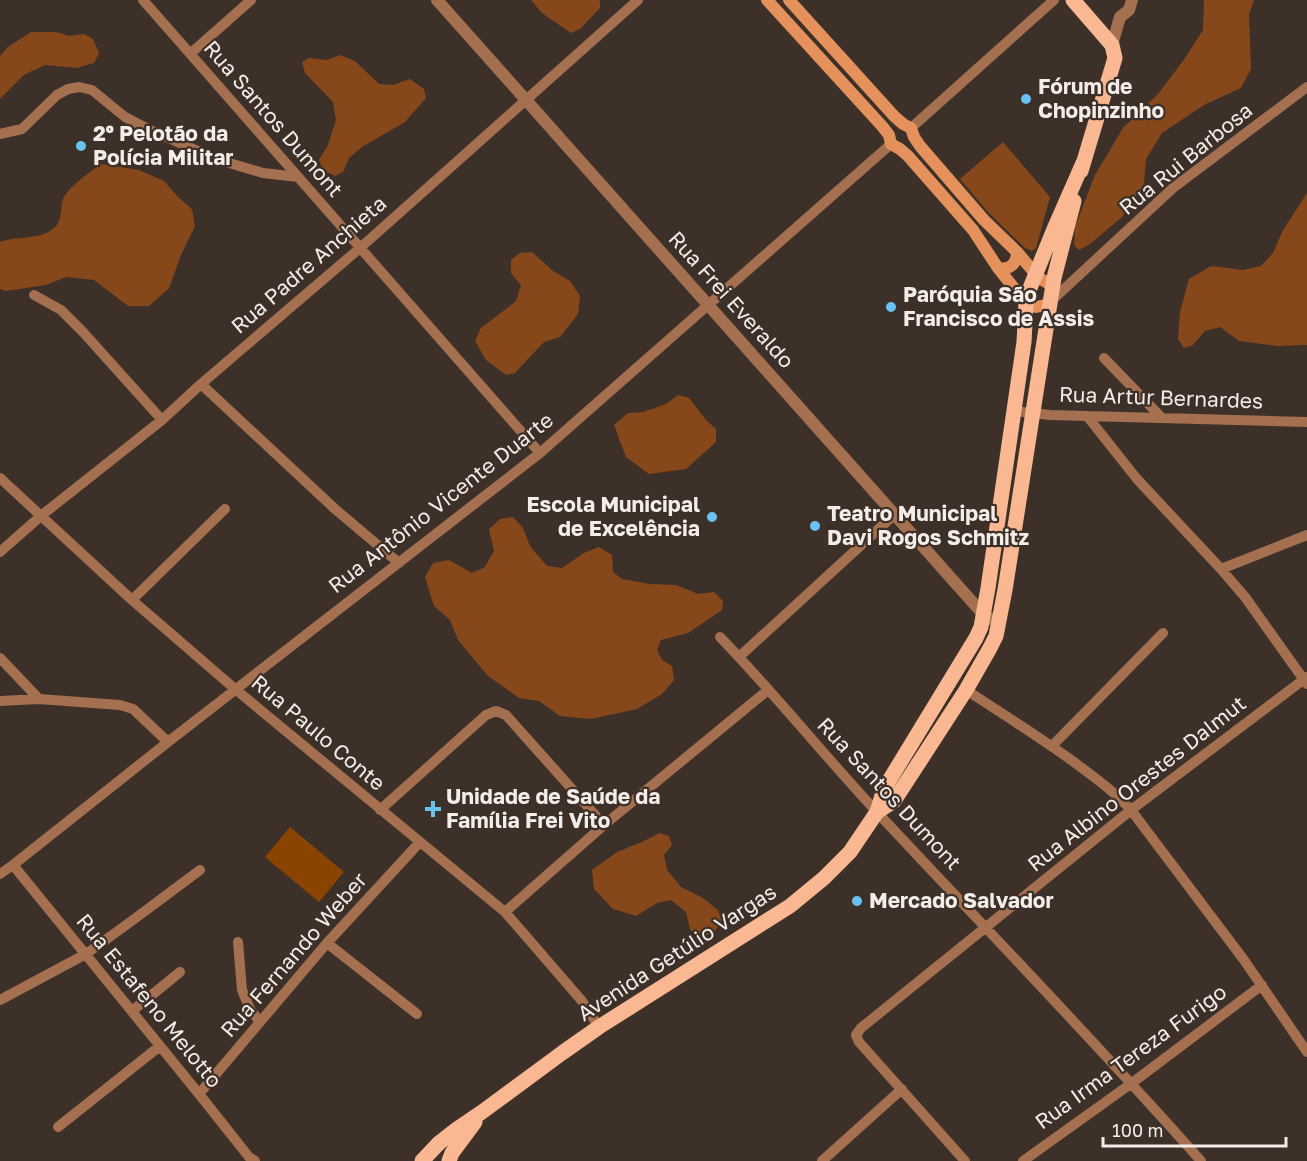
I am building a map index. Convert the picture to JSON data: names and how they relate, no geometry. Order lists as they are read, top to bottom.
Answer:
{
  "streets": {
    "main road": ["Avenida Getúlio Vargas"],
    "street": [
      "Rua Santos Dumont",
      "Rua Rui Barbosa",
      "Rua Padre Anchieta",
      "Rua Frei Everaldo",
      "Rua Artur Bernardes",
      "Rua Antônio Vicente Duarte",
      "Rua Paulo Conte",
      "Rua Albino Orestes Dalmut",
      "Rua Fernando Weber",
      "Rua Estafeno Melotto",
      "Rua Irma Tereza Furigo"
    ]
  },
  "crossings": [
    ["Rua Santos Dumont", "Rua Padre Anchieta"],
    ["Rua Santos Dumont", "Rua Antônio Vicente Duarte"],
    ["Rua Santos Dumont", "Rua Albino Orestes Dalmut"],
    ["Rua Santos Dumont", "Avenida Getúlio Vargas"],
    ["Rua Santos Dumont", "Rua Irma Tereza Furigo"],
    ["Rua Rui Barbosa", "Avenida Getúlio Vargas"],
    ["Rua Padre Anchieta", "Rua Frei Everaldo"],
    ["Rua Padre Anchieta", "Rua Paulo Conte"],
    ["Rua Frei Everaldo", "Rua Antônio Vicente Duarte"],
    ["Rua Frei Everaldo", "Avenida Getúlio Vargas"],
    ["Rua Artur Bernardes", "Avenida Getúlio Vargas"],
    ["Rua Antônio Vicente Duarte", "Rua Paulo Conte"],
    ["Rua Antônio Vicente Duarte", "Rua Estafeno Melotto"],
    ["Rua Paulo Conte", "Avenida Getúlio Vargas"],
    ["Rua Paulo Conte", "Rua Fernando Weber"],
    ["Rua Fernando Weber", "Rua Estafeno Melotto"]
  ],
  "places": {
    "other": [
      "Fórum de Chopinzinho",
      "2º Pelotão da Polícia Militar",
      "Paróquia São Francisco de Assis",
      "Escola Municipal de Excelência",
      "Teatro Municipal Davi Rogos Schmitz",
      "Mercado Salvador"
    ],
    "health": ["Unidade de Saúde da Família Frei Vito"]
  },
  "scale_bar": "100 m"
}
